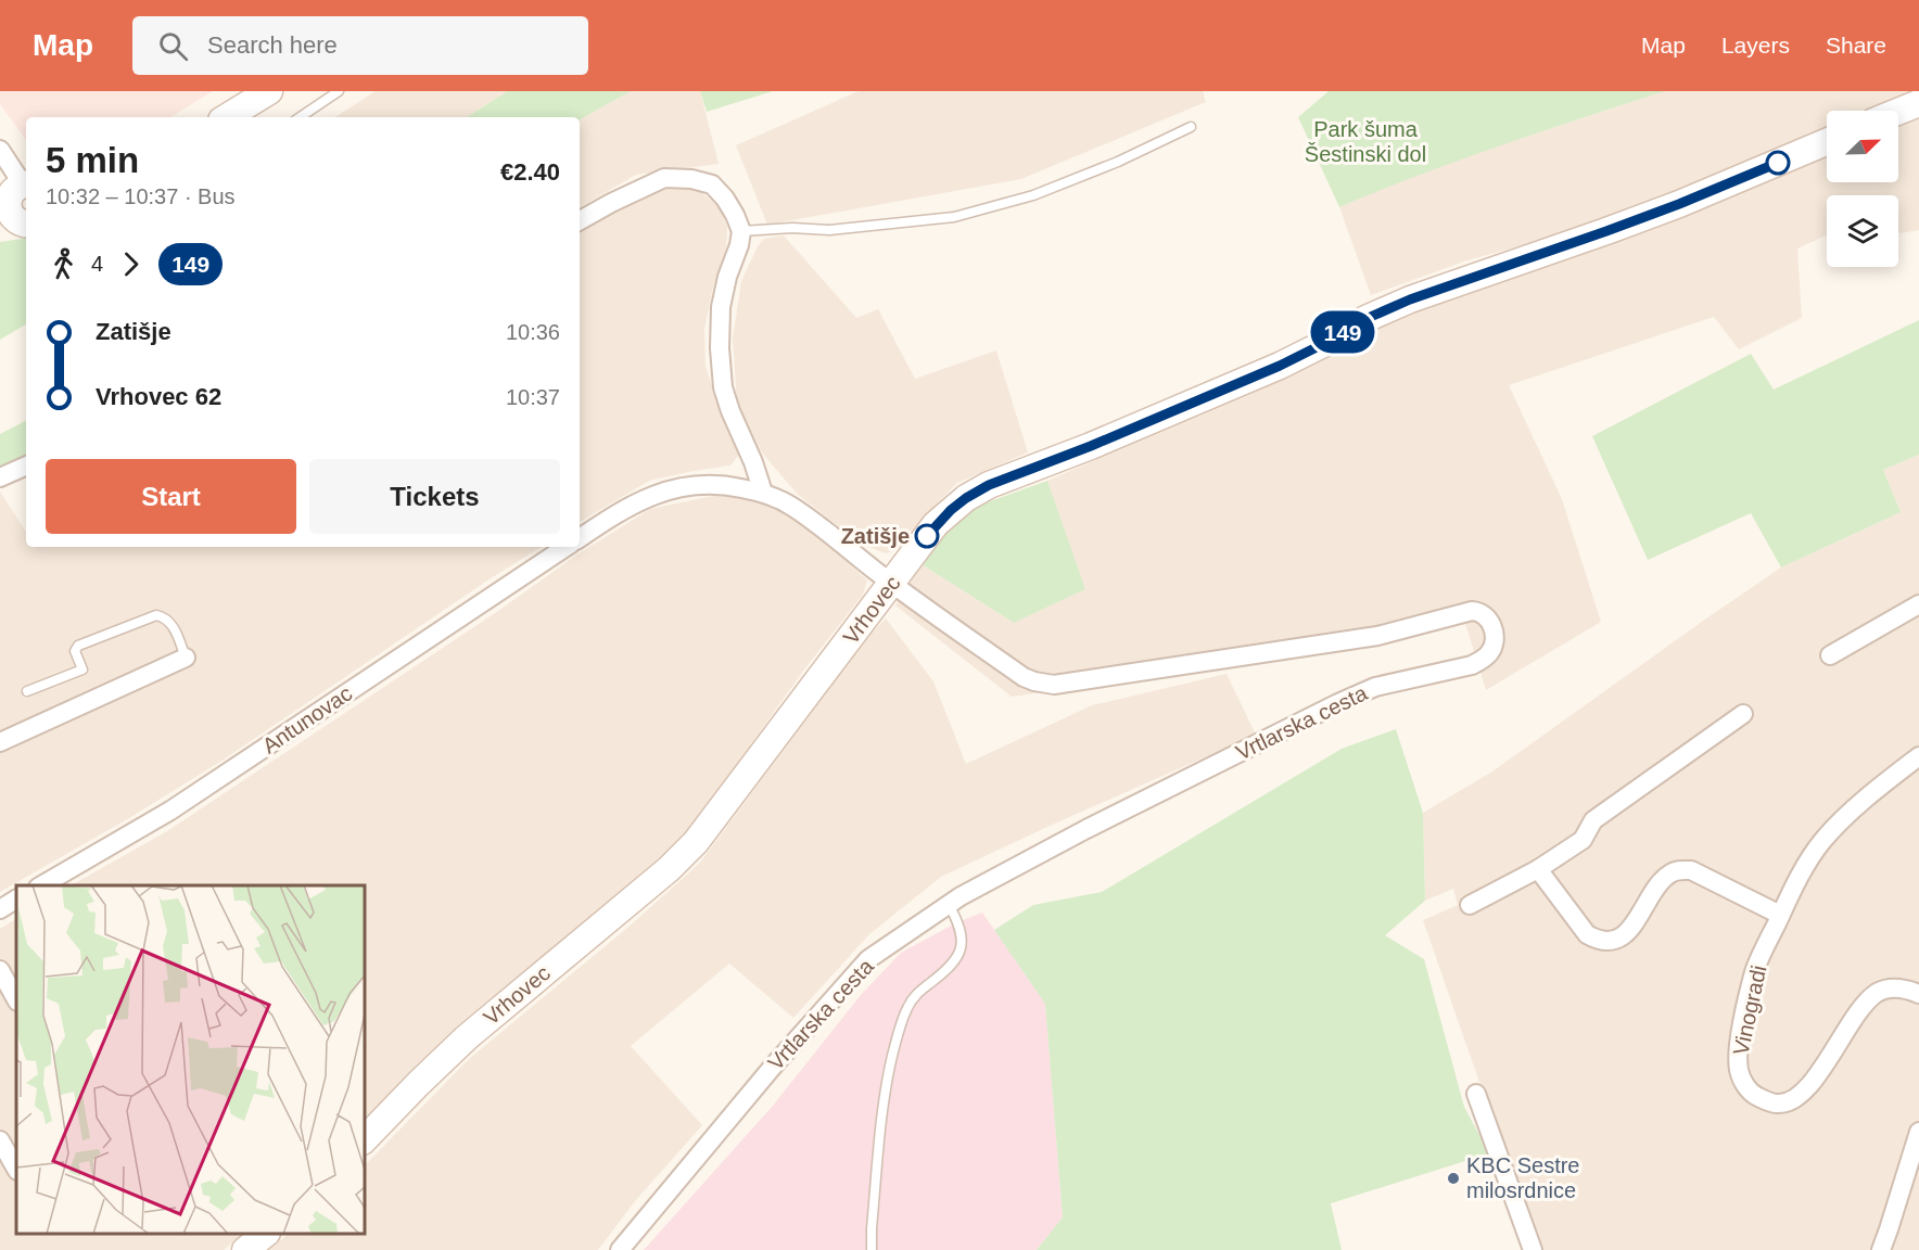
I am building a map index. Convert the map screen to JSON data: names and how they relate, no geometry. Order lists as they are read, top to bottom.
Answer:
{
  "streets": {
    "street": [
      "Vrhovec",
      "Antunovac",
      "Vrtlarska cesta",
      "Vinogradi"
    ]
  },
  "crossings": [
    ["Vrhovec", "Vrtlarska cesta"]
  ],
  "parks": ["Park šuma Šestinski dol"],
  "places": ["Zatišje", "KBC Sestre milosrdnice"],
  "lines": ["bus line 149"],
  "north": "top right",
  "page": {
    "header": "Map",
    "search": "Search here",
    "nav": ["Map", "Layers", "Share"],
    "on_map": "149",
    "heading": ["5 min", "10:32 – 10:37 · Bus", "€2.40"],
    "legs": ["4", "149"],
    "list": [
      {
        "name": "Zatišje",
        "value": "10:36"
      },
      {
        "name": "Vrhovec 62",
        "value": "10:37"
      }
    ],
    "buttons": ["Start", "Tickets"]
  }
}
